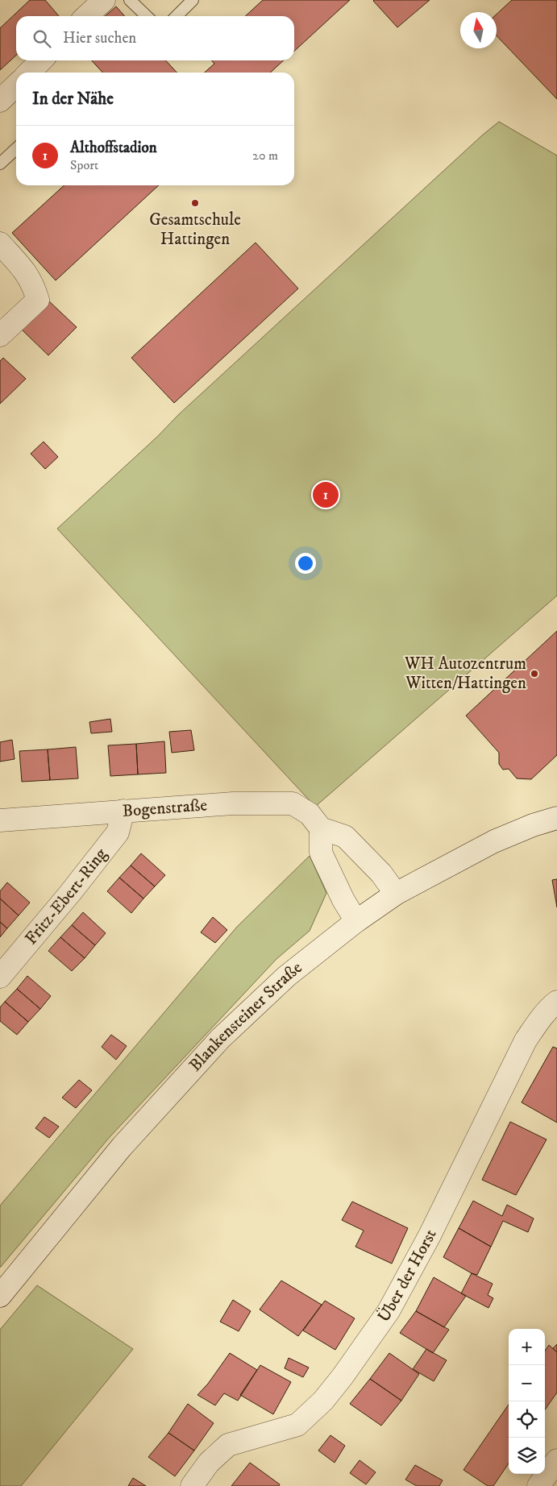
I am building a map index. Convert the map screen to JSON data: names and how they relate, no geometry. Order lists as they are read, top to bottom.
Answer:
{
  "streets": {
    "street": [
      "Bogenstraße",
      "Fritz-Ebert-Ring",
      "Blankensteiner Straße",
      "Über der Horst"
    ]
  },
  "crossings": [
    ["Bogenstraße", "Fritz-Ebert-Ring"]
  ],
  "places": ["Gesamtschule Hattingen", "WH Autozentrum Witten/Hattingen"],
  "north": "top",
  "page": {
    "search": "Hier suchen",
    "heading": "In der Nähe",
    "list": [
      {
        "mark": "1",
        "name": "Althoffstadion",
        "note": "Sport",
        "value": "20 m"
      }
    ],
    "pins": "1",
    "map_buttons": ["+", "−"]
  }
}
